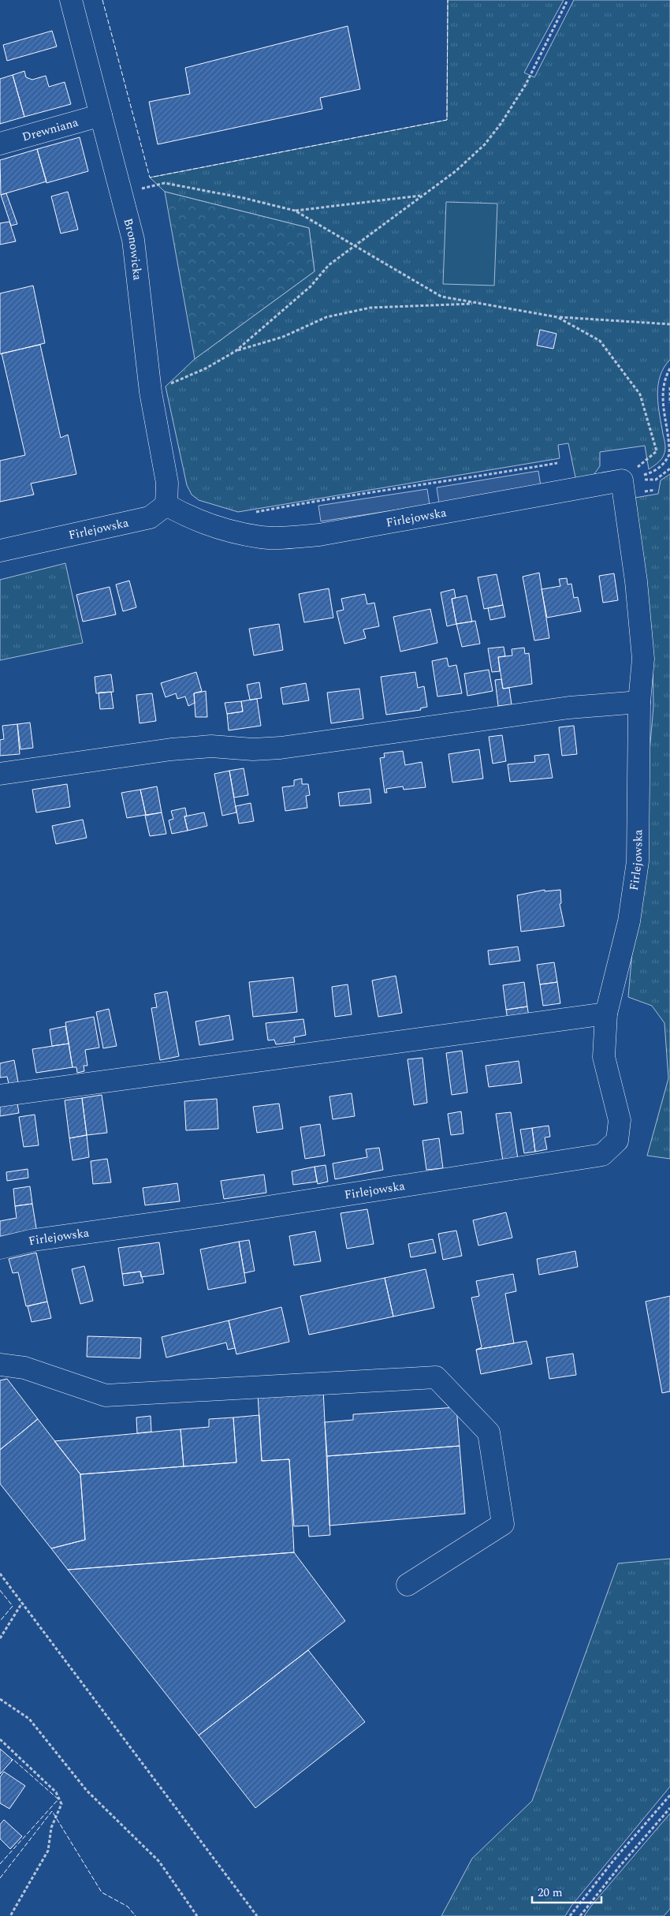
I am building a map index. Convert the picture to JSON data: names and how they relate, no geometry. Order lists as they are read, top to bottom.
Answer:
{
  "streets": {
    "street": ["Drewniana", "Bronowicka", "Firlejowska"]
  },
  "crossings": [
    ["Drewniana", "Bronowicka"],
    ["Bronowicka", "Firlejowska"]
  ],
  "scale_bar": "20 m"
}
